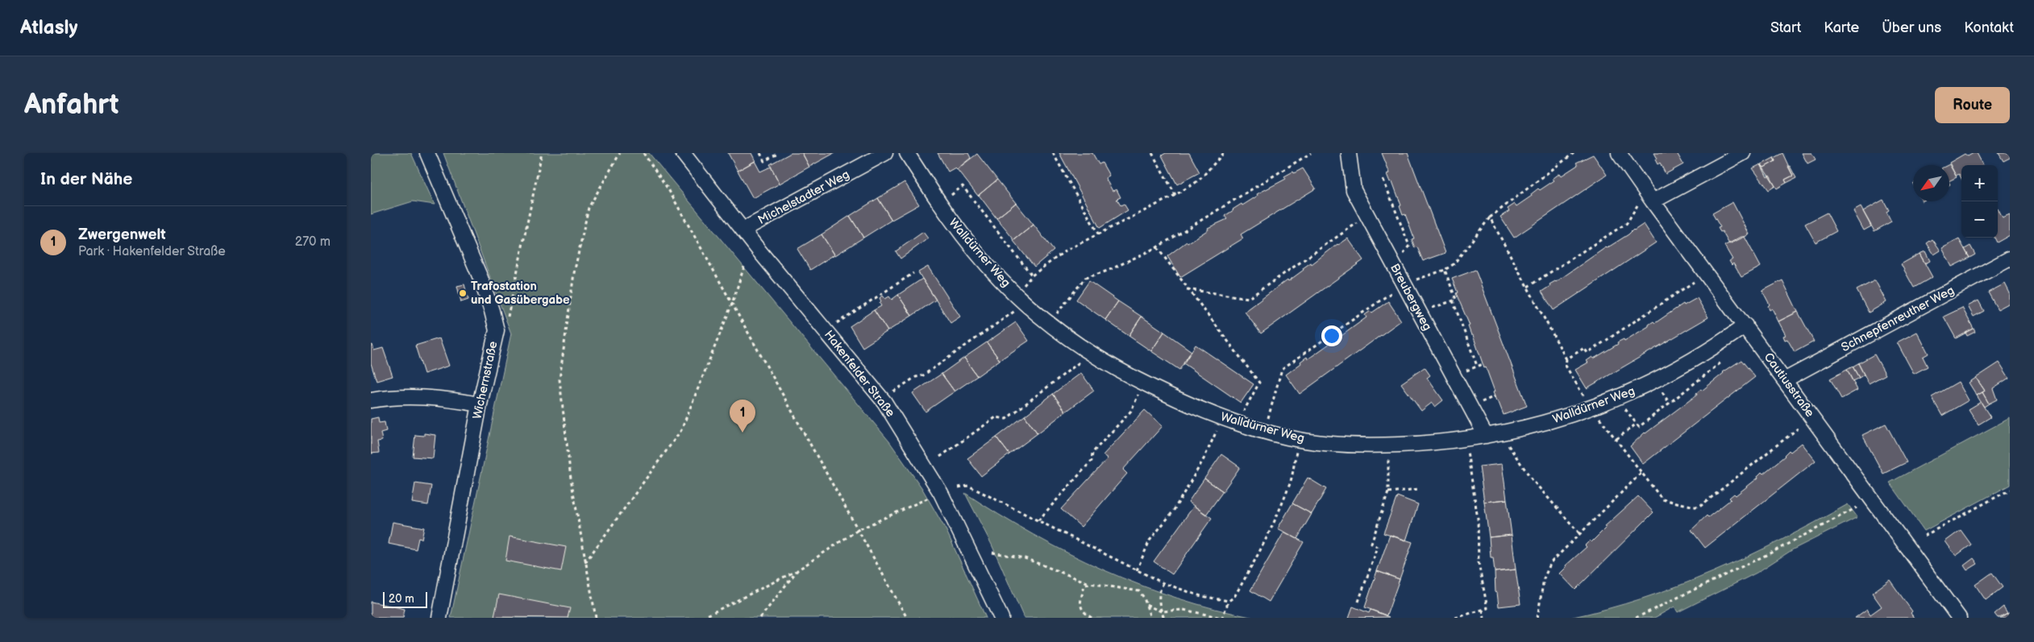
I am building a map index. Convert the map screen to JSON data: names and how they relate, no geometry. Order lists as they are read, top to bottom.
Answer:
{
  "streets": {
    "street": [
      "Michelstadter Weg",
      "Walldürner Weg",
      "Breubergweg",
      "Schnepfenreuther Weg",
      "Hakenfelder Straße",
      "Wichernstraße",
      "Cautiusstraße"
    ]
  },
  "crossings": [
    ["Michelstadter Weg", "Hakenfelder Straße"],
    ["Walldürner Weg", "Breubergweg"],
    ["Walldürner Weg", "Cautiusstraße"],
    ["Schnepfenreuther Weg", "Cautiusstraße"]
  ],
  "places": ["Trafostation und Gasübergabe"],
  "scale_bar": "20 m",
  "north": "bottom left",
  "page": {
    "header": "Atlasly",
    "nav": [
      "Start",
      "Karte",
      "Über uns",
      "Kontakt"
    ],
    "buttons": "Route",
    "title": "Anfahrt",
    "heading": "In der Nähe",
    "map_buttons": ["+", "−"],
    "list": [
      {
        "mark": "1",
        "name": "Zwergenwelt",
        "note": "Park · Hakenfelder Straße",
        "value": "270 m"
      }
    ],
    "pins": "1",
    "scale": "20 m"
  }
}
